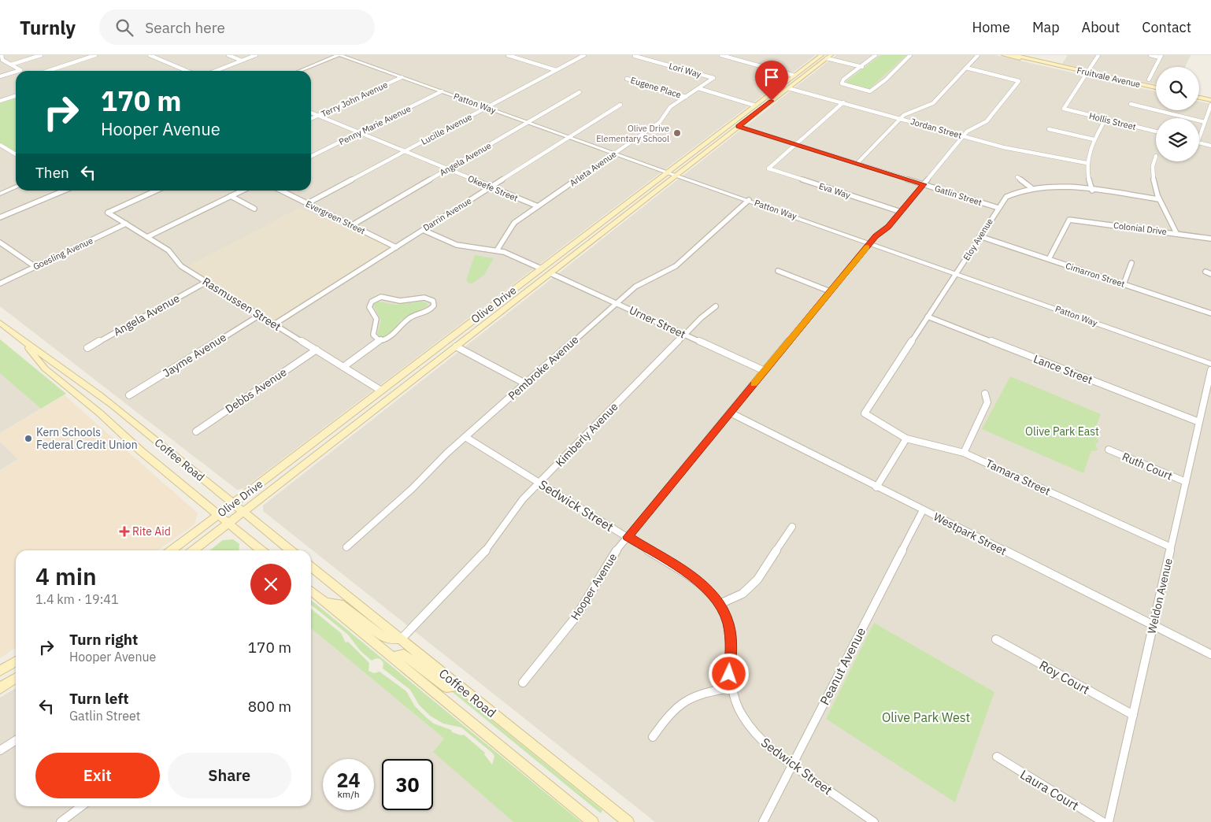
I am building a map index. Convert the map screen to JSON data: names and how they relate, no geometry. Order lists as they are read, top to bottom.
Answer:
{
  "streets": {
    "main road": ["Fruitvale Avenue", "Olive Drive", "Coffee Road"],
    "street": [
      "Lori Way",
      "Eugene Place",
      "Terry John Avenue",
      "Patton Way",
      "Hollis Street",
      "Penny Marie Avenue",
      "Jordan Street",
      "Lucille Avenue",
      "Angela Avenue",
      "Arleta Avenue",
      "Okeefe Street",
      "Eva Way",
      "Gatlin Street",
      "Darrin Avenue",
      "Evergreen Street",
      "Colonial Drive",
      "Eloy Avenue",
      "Goesling Avenue",
      "Cimarron Street",
      "Rasmussen Street",
      "Urner Street",
      "Jayme Avenue",
      "Pembroke Avenue",
      "Lance Street",
      "Debbs Avenue",
      "Kimberly Avenue",
      "Ruth Court",
      "Tamara Street",
      "Sedwick Street",
      "Westpark Street",
      "Hooper Avenue",
      "Weldon Avenue",
      "Peanut Avenue",
      "Roy Court",
      "Laura Court"
    ]
  },
  "crossings": [
    ["Lori Way", "Arleta Avenue"],
    ["Fruitvale Avenue", "Hollis Street"],
    ["Eugene Place", "Arleta Avenue"],
    ["Terry John Avenue", "Patton Way"],
    ["Patton Way", "Penny Marie Avenue"],
    ["Patton Way", "Lucille Avenue"],
    ["Patton Way", "Angela Avenue"],
    ["Patton Way", "Arleta Avenue"],
    ["Patton Way", "Darrin Avenue"],
    ["Patton Way", "Eloy Avenue"],
    ["Patton Way", "Olive Drive"],
    ["Patton Way", "Pembroke Avenue"],
    ["Patton Way", "Hooper Avenue"],
    ["Jordan Street", "Olive Drive"],
    ["Jordan Street", "Hooper Avenue"],
    ["Lucille Avenue", "Okeefe Street"],
    ["Lucille Avenue", "Evergreen Street"],
    ["Angela Avenue", "Okeefe Street"],
    ["Angela Avenue", "Evergreen Street"],
    ["Angela Avenue", "Rasmussen Street"],
    ["Arleta Avenue", "Okeefe Street"],
    ["Okeefe Street", "Darrin Avenue"],
    ["Eva Way", "Gatlin Street"],
    ["Eva Way", "Hooper Avenue"],
    ["Gatlin Street", "Eloy Avenue"],
    ["Gatlin Street", "Olive Drive"],
    ["Gatlin Street", "Hooper Avenue"],
    ["Darrin Avenue", "Evergreen Street"],
    ["Darrin Avenue", "Rasmussen Street"],
    ["Colonial Drive", "Cimarron Street"],
    ["Eloy Avenue", "Cimarron Street"],
    ["Eloy Avenue", "Lance Street"],
    ["Eloy Avenue", "Tamara Street"],
    ["Goesling Avenue", "Rasmussen Street"],
    ["Rasmussen Street", "Olive Drive"],
    ["Rasmussen Street", "Jayme Avenue"],
    ["Rasmussen Street", "Debbs Avenue"],
    ["Olive Drive", "Urner Street"],
    ["Olive Drive", "Coffee Road"],
    ["Urner Street", "Pembroke Avenue"],
    ["Urner Street", "Kimberly Avenue"],
    ["Urner Street", "Hooper Avenue"],
    ["Pembroke Avenue", "Sedwick Street"],
    ["Lance Street", "Weldon Avenue"],
    ["Kimberly Avenue", "Coffee Road"],
    ["Kimberly Avenue", "Sedwick Street"],
    ["Ruth Court", "Weldon Avenue"],
    ["Tamara Street", "Weldon Avenue"],
    ["Sedwick Street", "Hooper Avenue"],
    ["Sedwick Street", "Peanut Avenue"],
    ["Westpark Street", "Hooper Avenue"],
    ["Westpark Street", "Weldon Avenue"],
    ["Westpark Street", "Peanut Avenue"],
    ["Weldon Avenue", "Roy Court"]
  ],
  "parks": ["Olive Park East", "Olive Park West"],
  "places": {
    "other": ["Olive Drive Elementary School", "Kern Schools Federal Credit Union"],
    "health": ["Rite Aid"]
  },
  "page": {
    "header": "Turnly",
    "search": "Search here",
    "nav": [
      "Home",
      "Map",
      "About",
      "Contact"
    ],
    "turn": ["170 m", "Hooper Avenue"],
    "then": "Then",
    "heading": ["4 min", "1.4 km · 19:41"],
    "list": [
      {
        "name": "Turn right",
        "note": "Hooper Avenue",
        "value": "170 m"
      },
      {
        "name": "Turn left",
        "note": "Gatlin Street",
        "value": "800 m"
      }
    ],
    "buttons": ["Exit", "Share"],
    "speed": "24 km/h",
    "limit": "30"
  }
}
